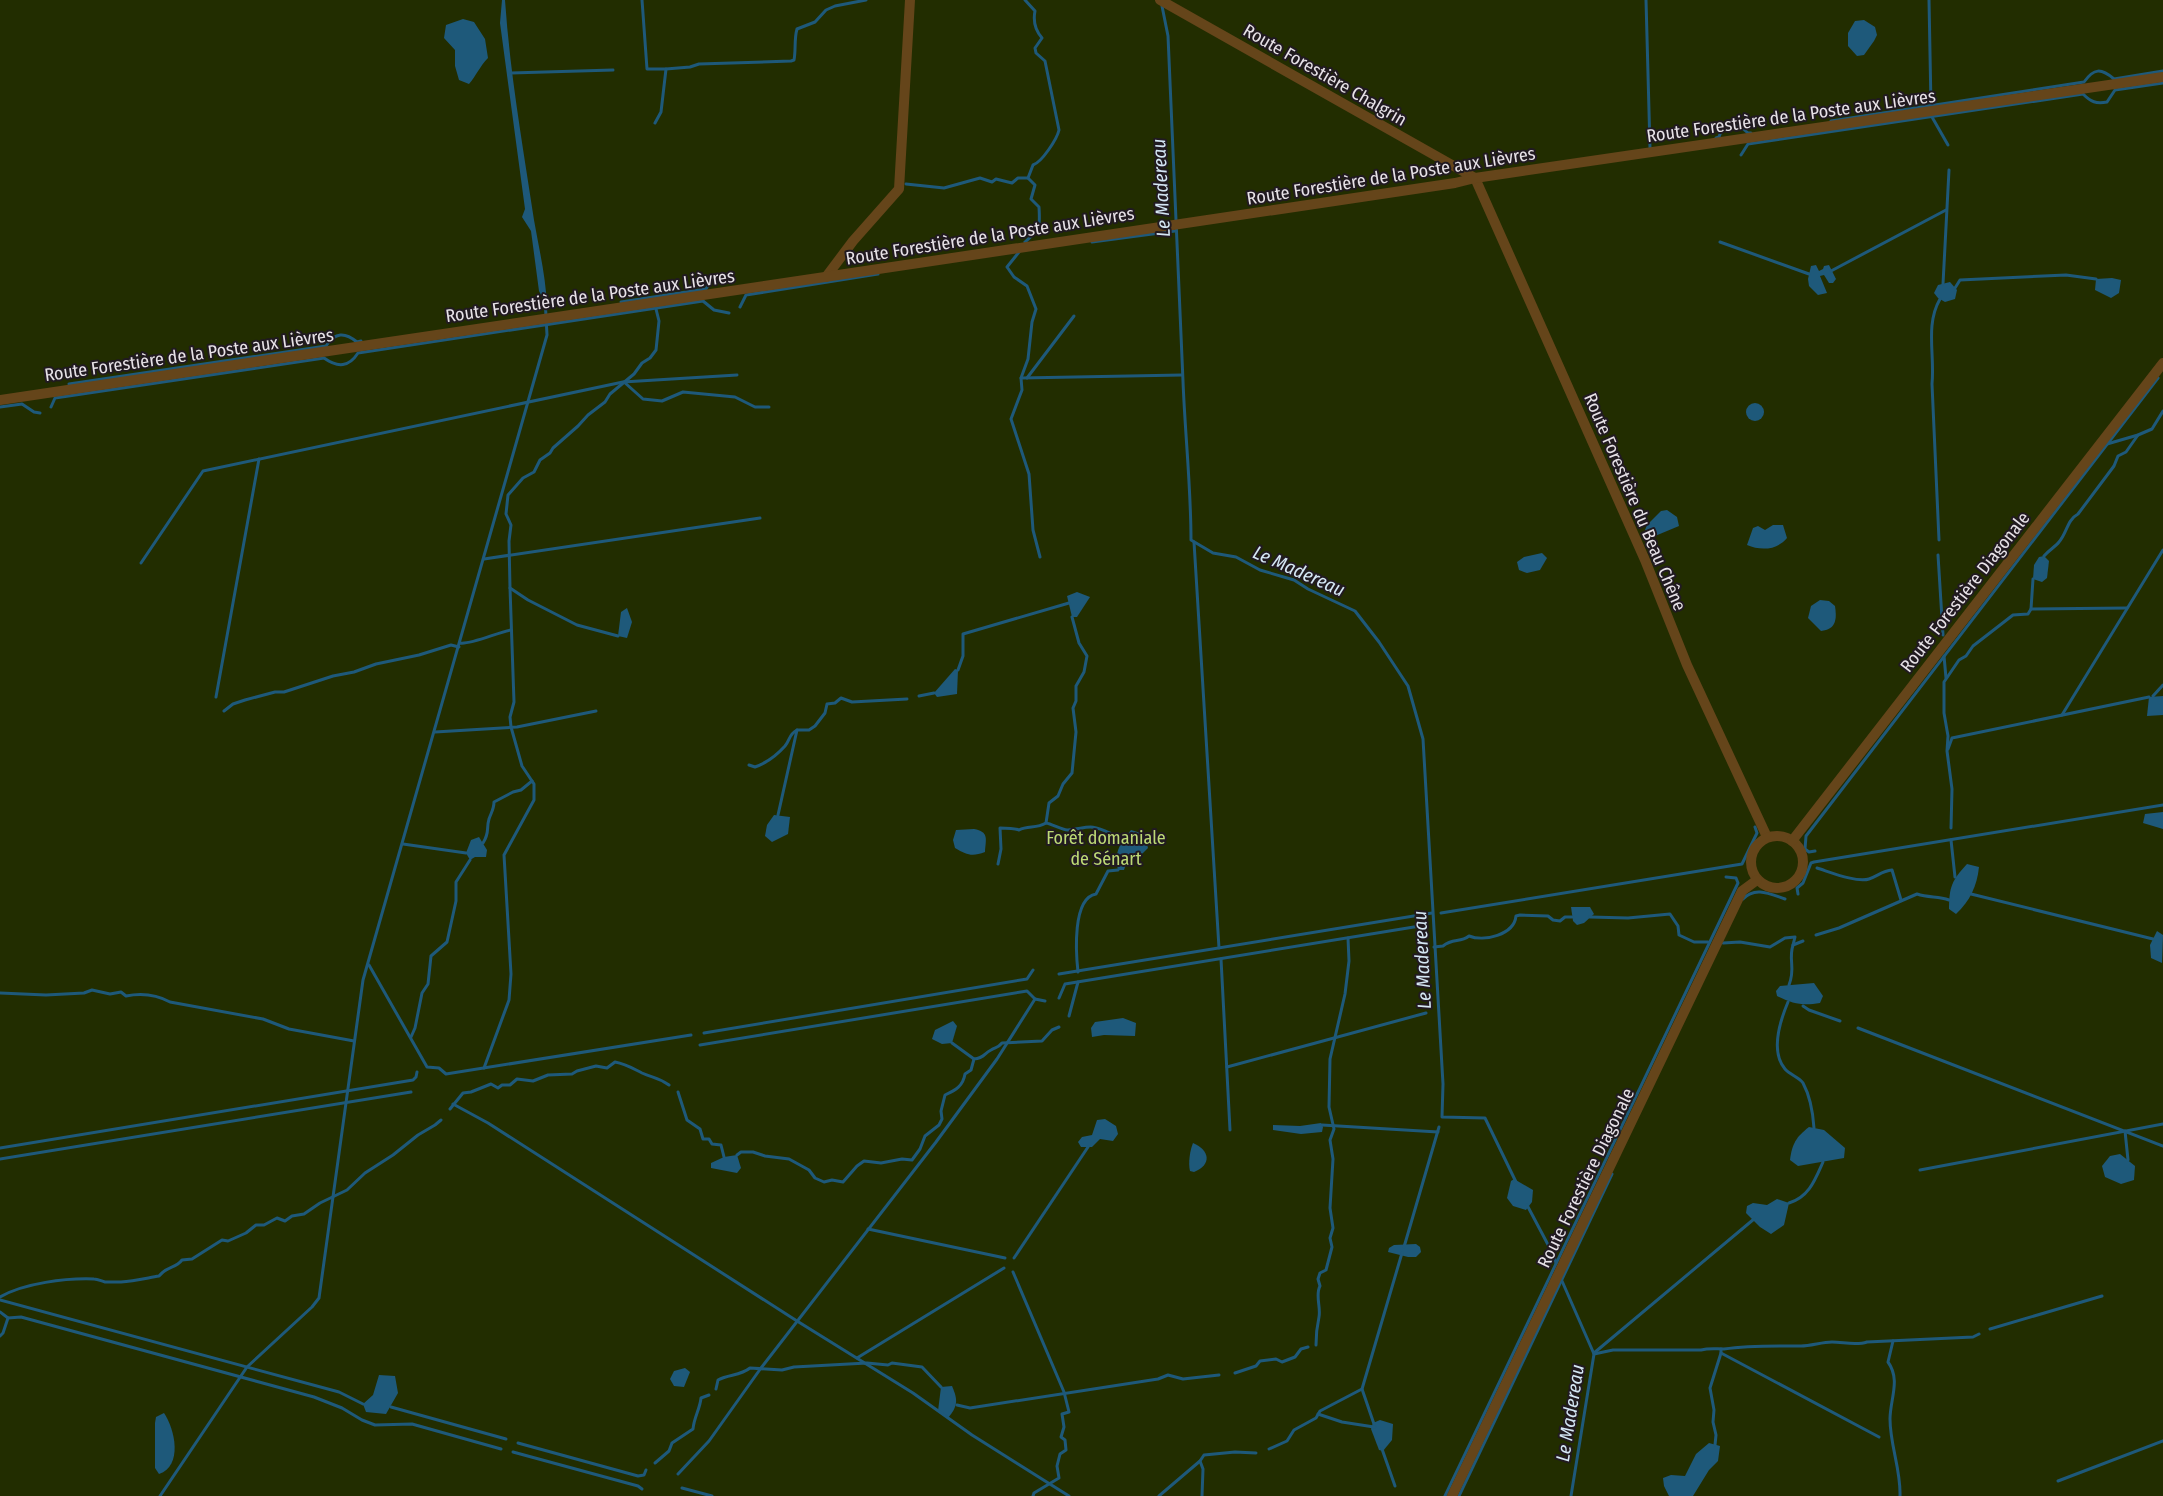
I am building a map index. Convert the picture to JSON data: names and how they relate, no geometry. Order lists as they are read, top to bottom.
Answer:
{
  "streets": {
    "street": [
      "Route Forestière Chalgrin",
      "Route Forestière de la Poste aux Lièvres",
      "Route Forestière du Beau Chêne",
      "Route Forestière Diagonale"
    ]
  },
  "crossings": [
    ["Route Forestière Chalgrin", "Route Forestière de la Poste aux Lièvres"],
    ["Route Forestière Chalgrin", "Route Forestière du Beau Chêne"],
    ["Route Forestière de la Poste aux Lièvres", "Route Forestière du Beau Chêne"],
    ["Route Forestière du Beau Chêne", "Route Forestière Diagonale"]
  ],
  "water": ["Le Madereau"],
  "parks": ["Forêt domaniale de Sénart"]
}
